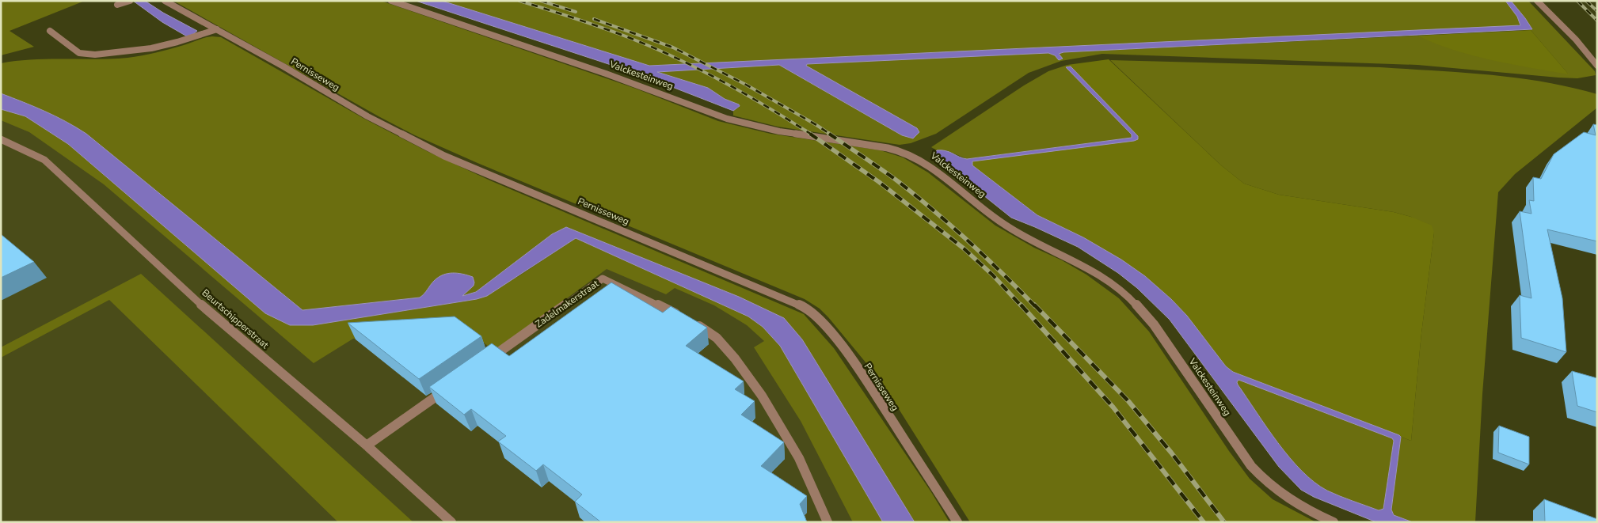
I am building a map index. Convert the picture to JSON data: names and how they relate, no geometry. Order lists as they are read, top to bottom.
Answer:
{
  "streets": {
    "street": [
      "Pernisseweg",
      "Valckesteinweg",
      "Zadelmakerstraat",
      "Beurtschipperstraat"
    ]
  }
}
